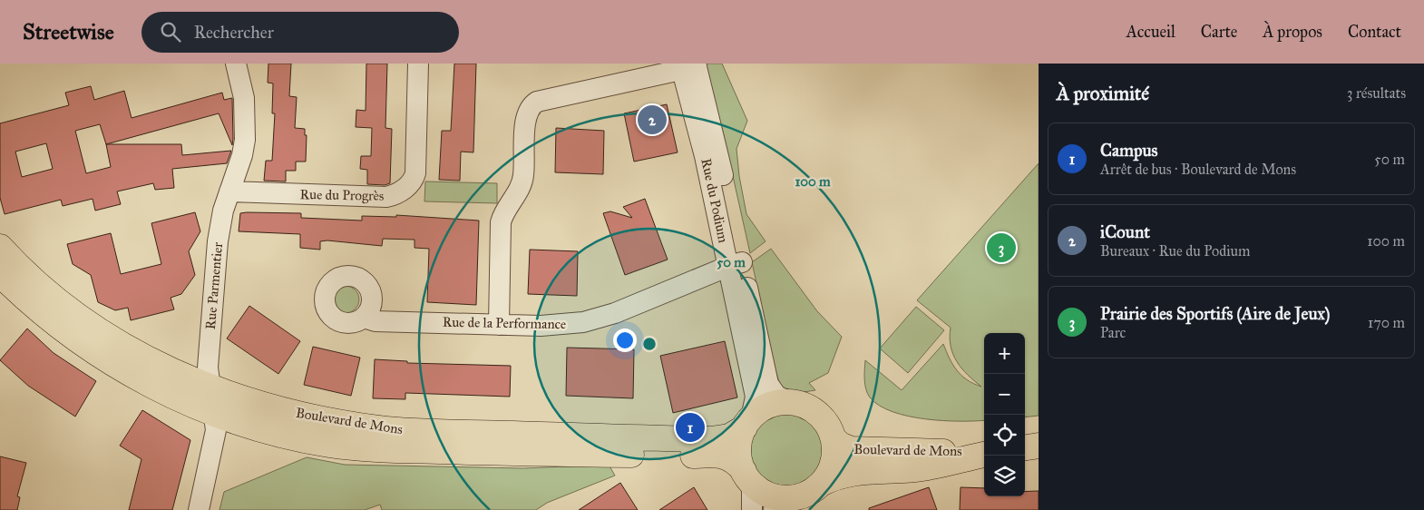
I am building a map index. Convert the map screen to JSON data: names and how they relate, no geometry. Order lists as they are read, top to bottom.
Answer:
{
  "streets": {
    "main road": ["Boulevard de Mons"],
    "street": [
      "Rue du Progrès",
      "Rue du Podium",
      "Rue Parmentier",
      "Rue de la Performance"
    ]
  },
  "crossings": [
    ["Rue du Progrès", "Rue Parmentier"],
    ["Rue du Podium", "Rue de la Performance"],
    ["Rue du Podium", "Boulevard de Mons"],
    ["Rue Parmentier", "Boulevard de Mons"]
  ],
  "page": {
    "header": "Streetwise",
    "search": "Rechercher",
    "nav": [
      "Accueil",
      "Carte",
      "À propos",
      "Contact"
    ],
    "heading": ["À proximité", "3 résultats"],
    "pins": ["2", "3", "1"],
    "list": [
      {
        "mark": "1",
        "name": "Campus",
        "note": "Arrêt de bus · Boulevard de Mons",
        "value": "50 m"
      },
      {
        "mark": "2",
        "name": "iCount",
        "note": "Bureaux · Rue du Podium",
        "value": "100 m"
      },
      {
        "mark": "3",
        "name": "Prairie des Sportifs (Aire de Jeux)",
        "note": "Parc",
        "value": "170 m"
      }
    ],
    "map_buttons": ["+", "−"]
  },
  "rings": ["100 m", "50 m"]
}
